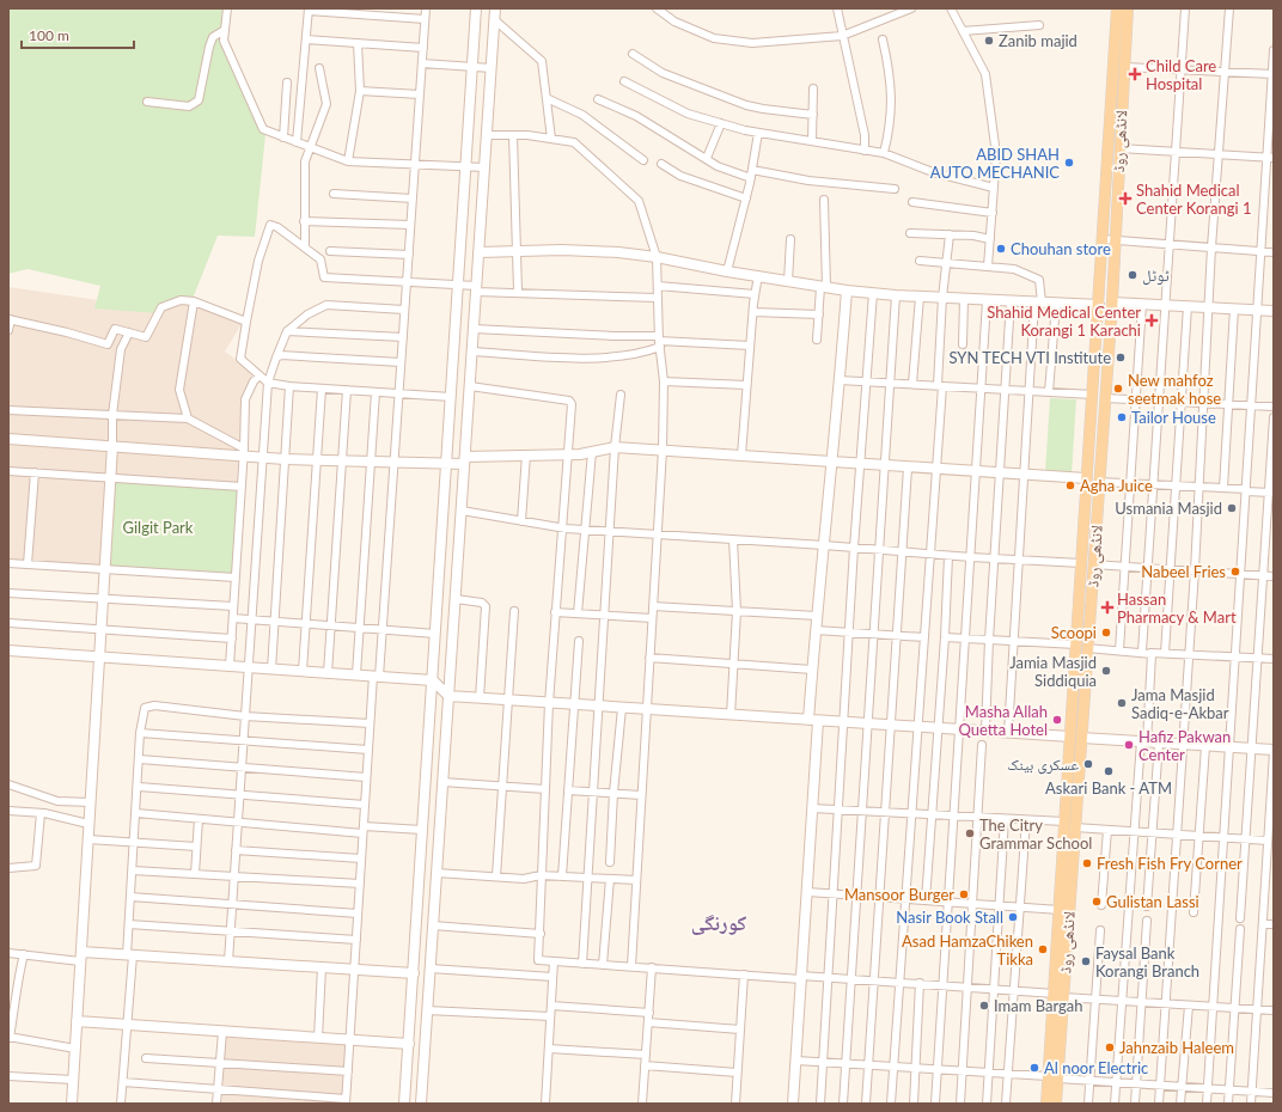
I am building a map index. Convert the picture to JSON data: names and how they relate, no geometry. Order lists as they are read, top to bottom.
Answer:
{
  "streets": {
    "main road": ["لانڈھی روڈ"]
  },
  "districts": ["کورنگی"],
  "parks": ["Gilgit Park"],
  "places": {
    "other": [
      "Zanib majid",
      "ABID SHAH AUTO MECHANIC",
      "Chouhan store",
      "ٹوٹل",
      "SYN TECH VTI Institute",
      "New mahfoz seetmak hose",
      "Tailor House",
      "Agha Juice",
      "Usmania Masjid",
      "Nabeel Fries",
      "Scoopi",
      "Jamia Masjid Siddiquia",
      "Jama Masjid Sadiq-e-Akbar",
      "Masha Allah Quetta Hotel",
      "Hafiz Pakwan Center",
      "عسکری بینک",
      "Askari Bank - ATM",
      "The Citry Grammar School",
      "Fresh Fish Fry Corner",
      "Mansoor Burger",
      "Gulistan Lassi",
      "Nasir Book Stall",
      "Asad HamzaChiken Tikka",
      "Faysal Bank Korangi Branch",
      "Imam Bargah",
      "Jahnzaib Haleem",
      "Al noor Electric"
    ],
    "health": [
      "Child Care Hospital",
      "Shahid Medical Center Korangi 1",
      "Shahid Medical Center Korangi 1 Karachi",
      "Hassan Pharmacy & Mart"
    ]
  },
  "scale_bar": "100 m"
}
